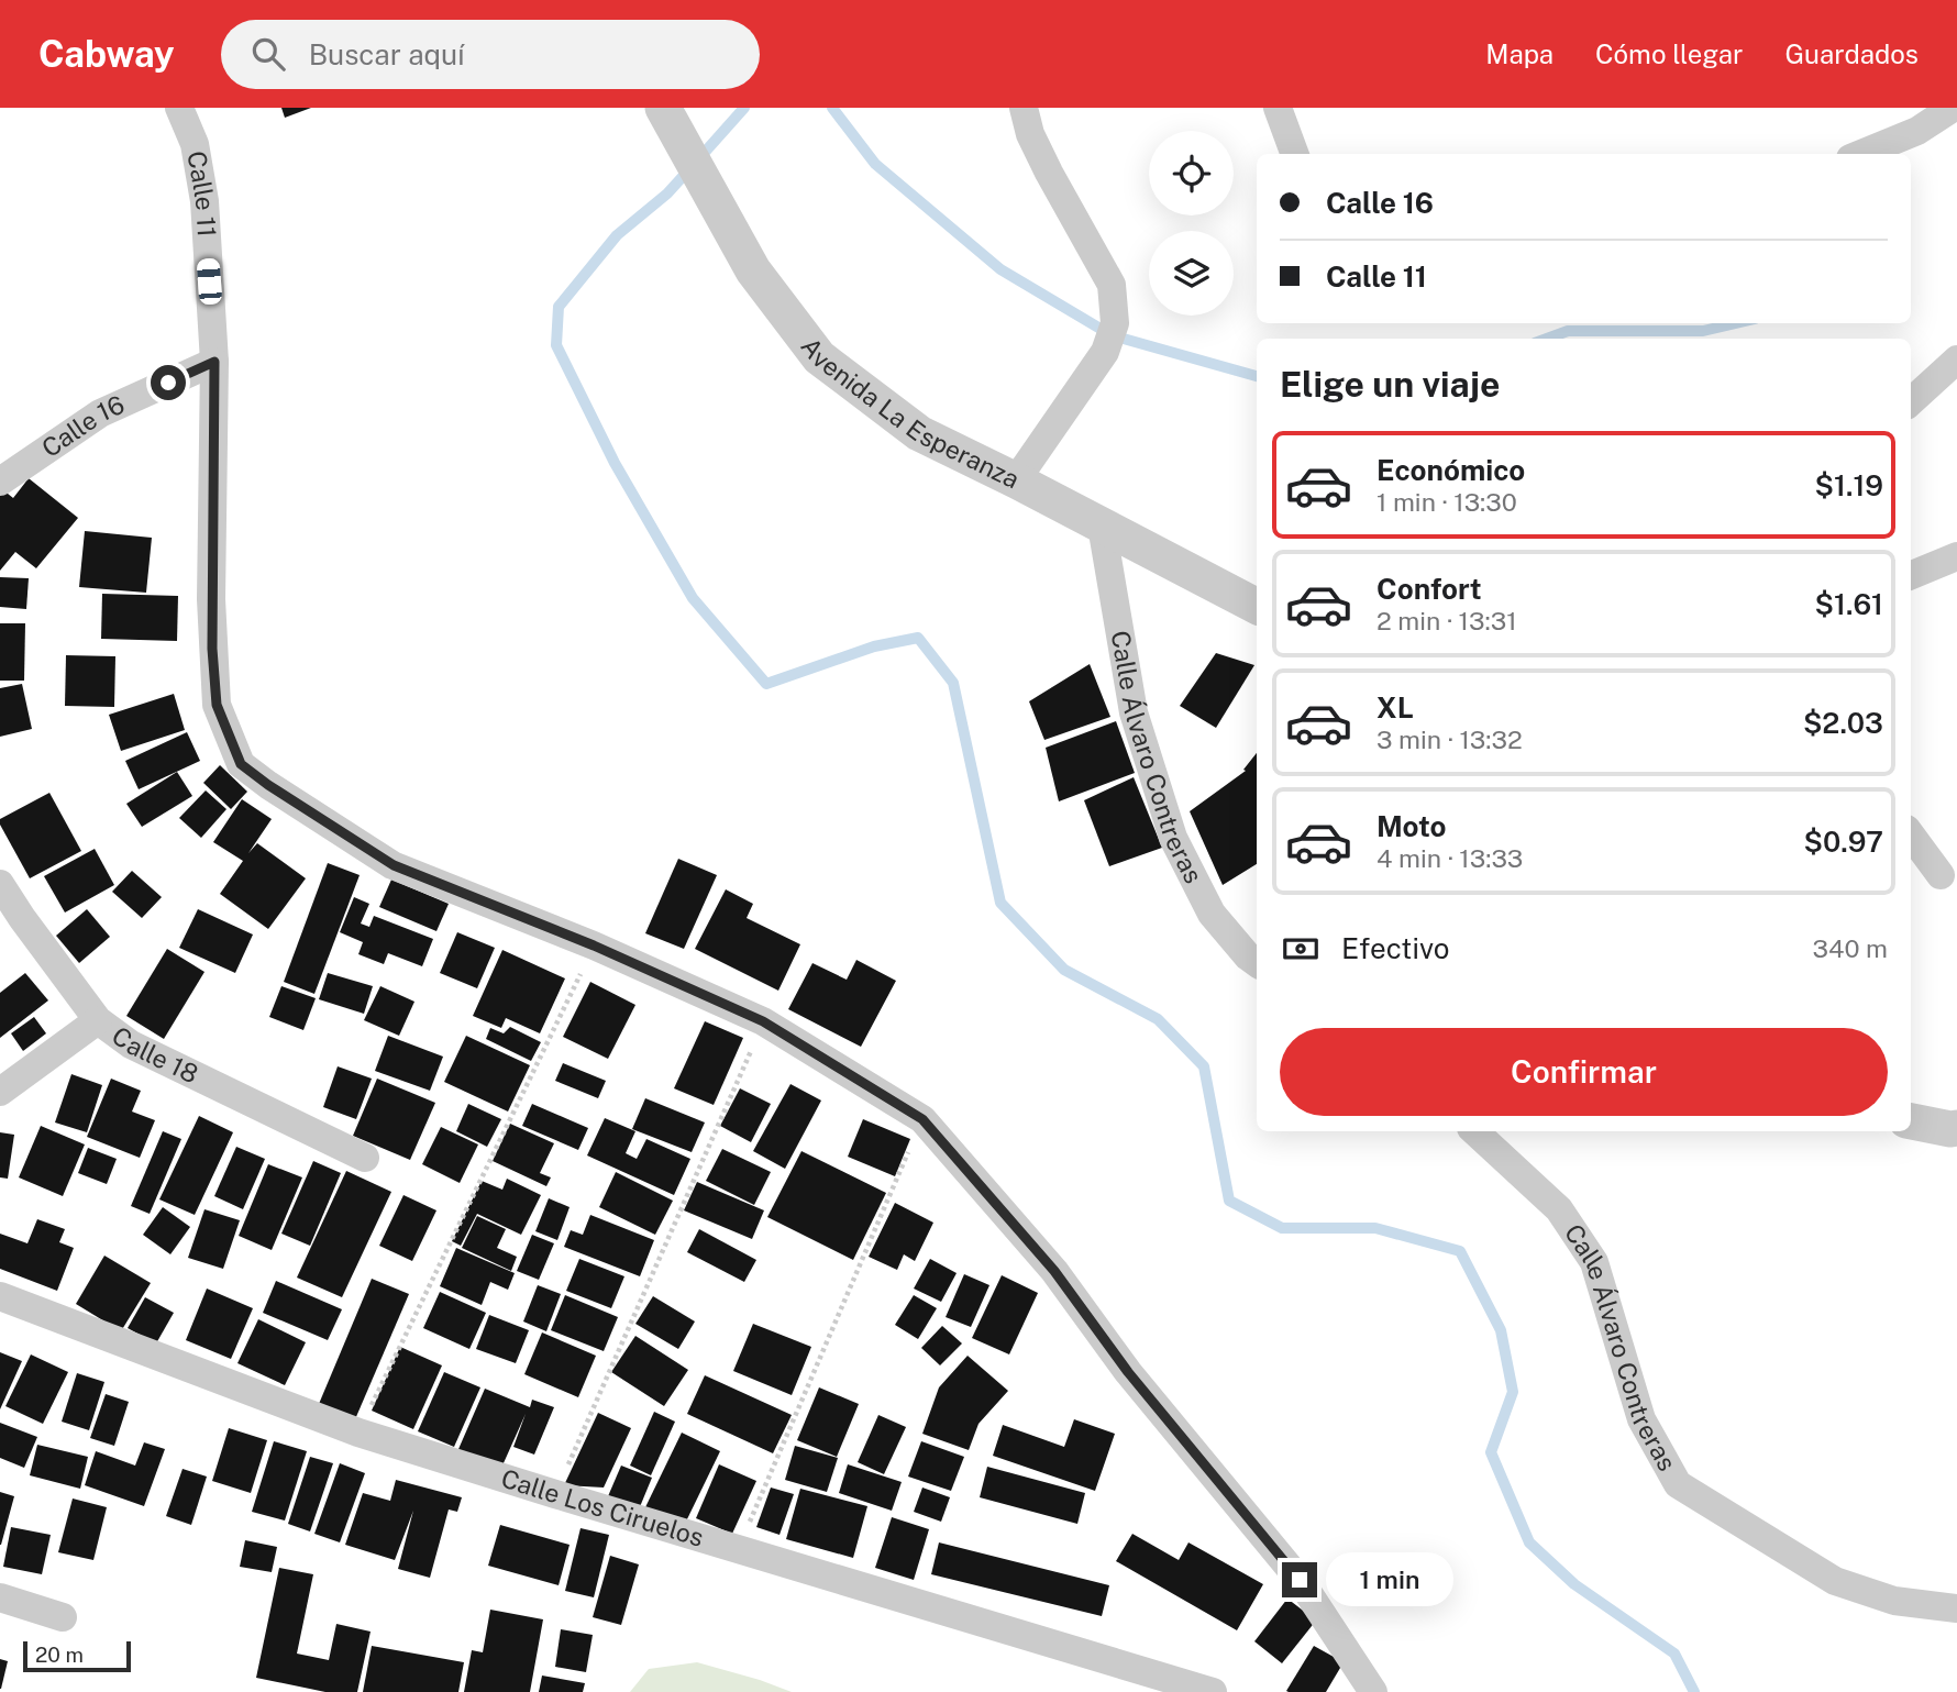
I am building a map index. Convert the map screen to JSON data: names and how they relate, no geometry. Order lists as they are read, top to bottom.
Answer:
{
  "streets": {
    "street": [
      "Calle 11",
      "Avenida La Esperanza",
      "Calle 16",
      "Calle Álvaro Contreras",
      "Calle 18",
      "Calle Los Ciruelos"
    ]
  },
  "crossings": [
    ["Calle 11", "Calle 16"],
    ["Avenida La Esperanza", "Calle Álvaro Contreras"]
  ],
  "scale_bar": "20 m",
  "page": {
    "header": "Cabway",
    "search": "Buscar aquí",
    "nav": ["Mapa", "Cómo llegar", "Guardados"],
    "banner": ["Calle 16", "Calle 11"],
    "heading": "Elige un viaje",
    "list": [
      {
        "name": "Económico",
        "note": "1 min · 13:30",
        "value": "$1.19"
      },
      {
        "name": "Confort",
        "note": "2 min · 13:31",
        "value": "$1.61"
      },
      {
        "name": "XL",
        "note": "3 min · 13:32",
        "value": "$2.03"
      },
      {
        "name": "Moto",
        "note": "4 min · 13:33",
        "value": "$0.97"
      }
    ],
    "pay": ["Efectivo", "340 m"],
    "buttons": "Confirmar",
    "bubble": "1 min",
    "scale": "20 m"
  }
}
